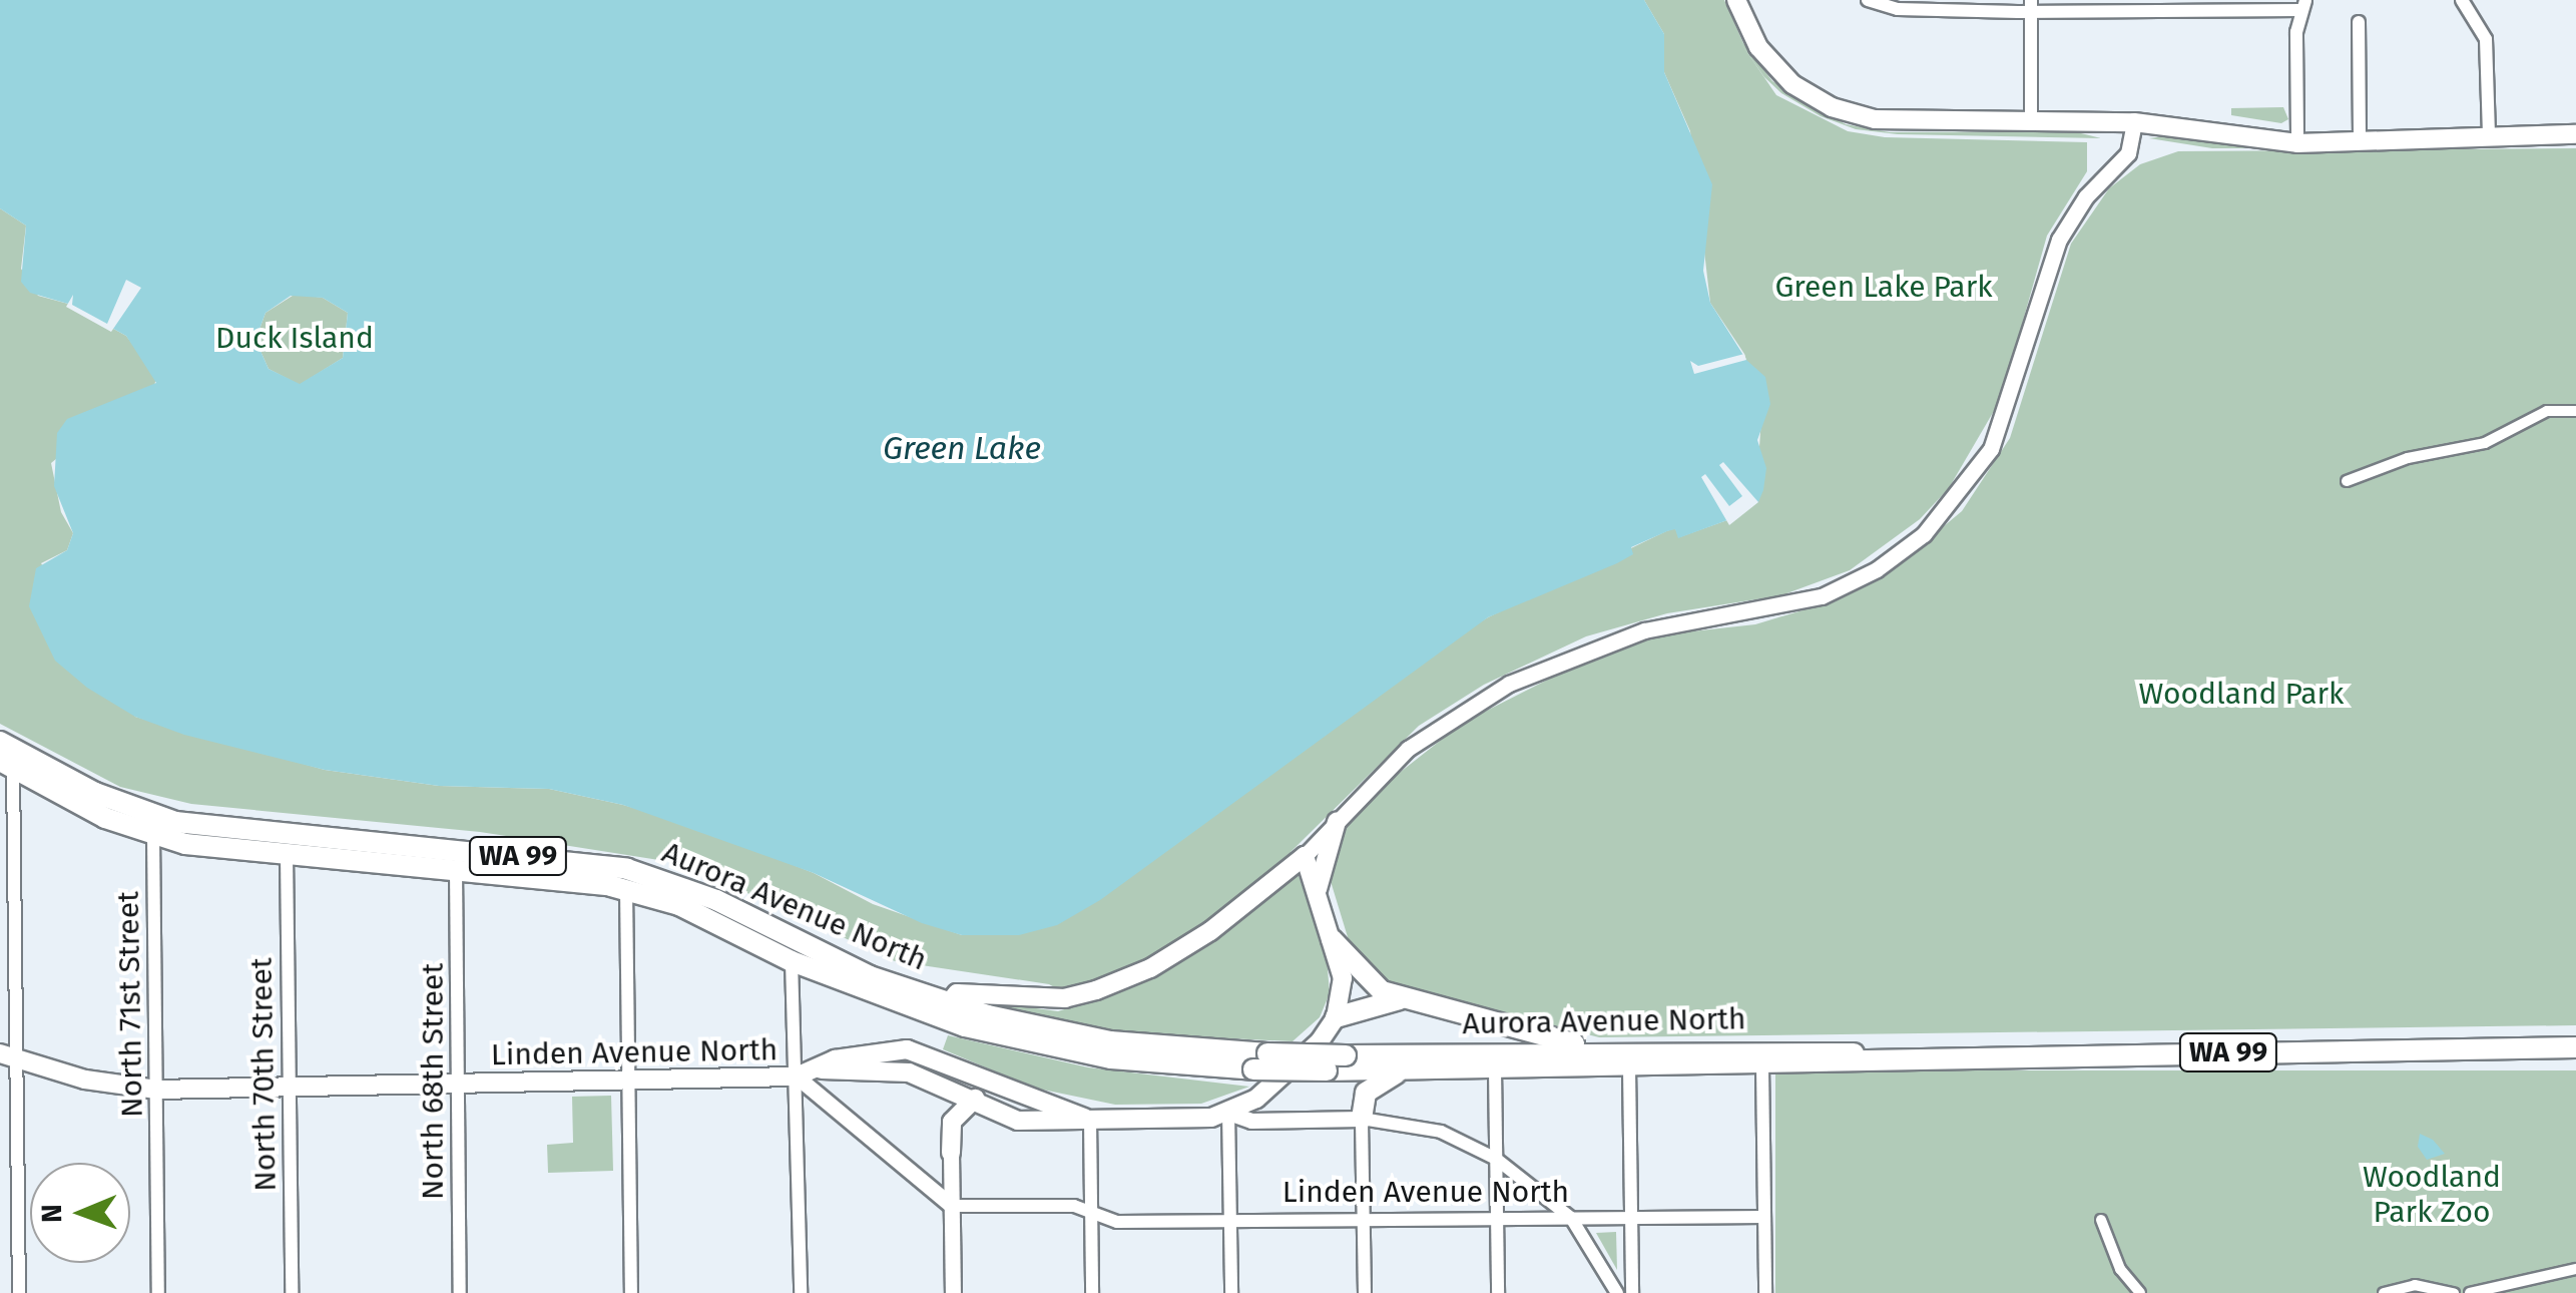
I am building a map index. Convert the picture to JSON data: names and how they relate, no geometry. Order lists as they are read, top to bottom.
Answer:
{
  "streets": {
    "highway": ["WA 99", "Aurora Avenue North"],
    "main road": ["Linden Avenue North"],
    "street": ["North 71st Street", "North 70th Street", "North 68th Street"]
  },
  "crossings": [
    ["Aurora Avenue North", "North 71st Street"],
    ["Aurora Avenue North", "North 70th Street"],
    ["Aurora Avenue North", "North 68th Street"],
    ["North 71st Street", "Linden Avenue North"],
    ["Linden Avenue North", "North 70th Street"],
    ["Linden Avenue North", "North 68th Street"]
  ],
  "water": ["Green Lake"],
  "parks": [
    "Green Lake Park",
    "Duck Island",
    "Woodland Park",
    "Woodland Park Zoo"
  ],
  "north": "left"
}
